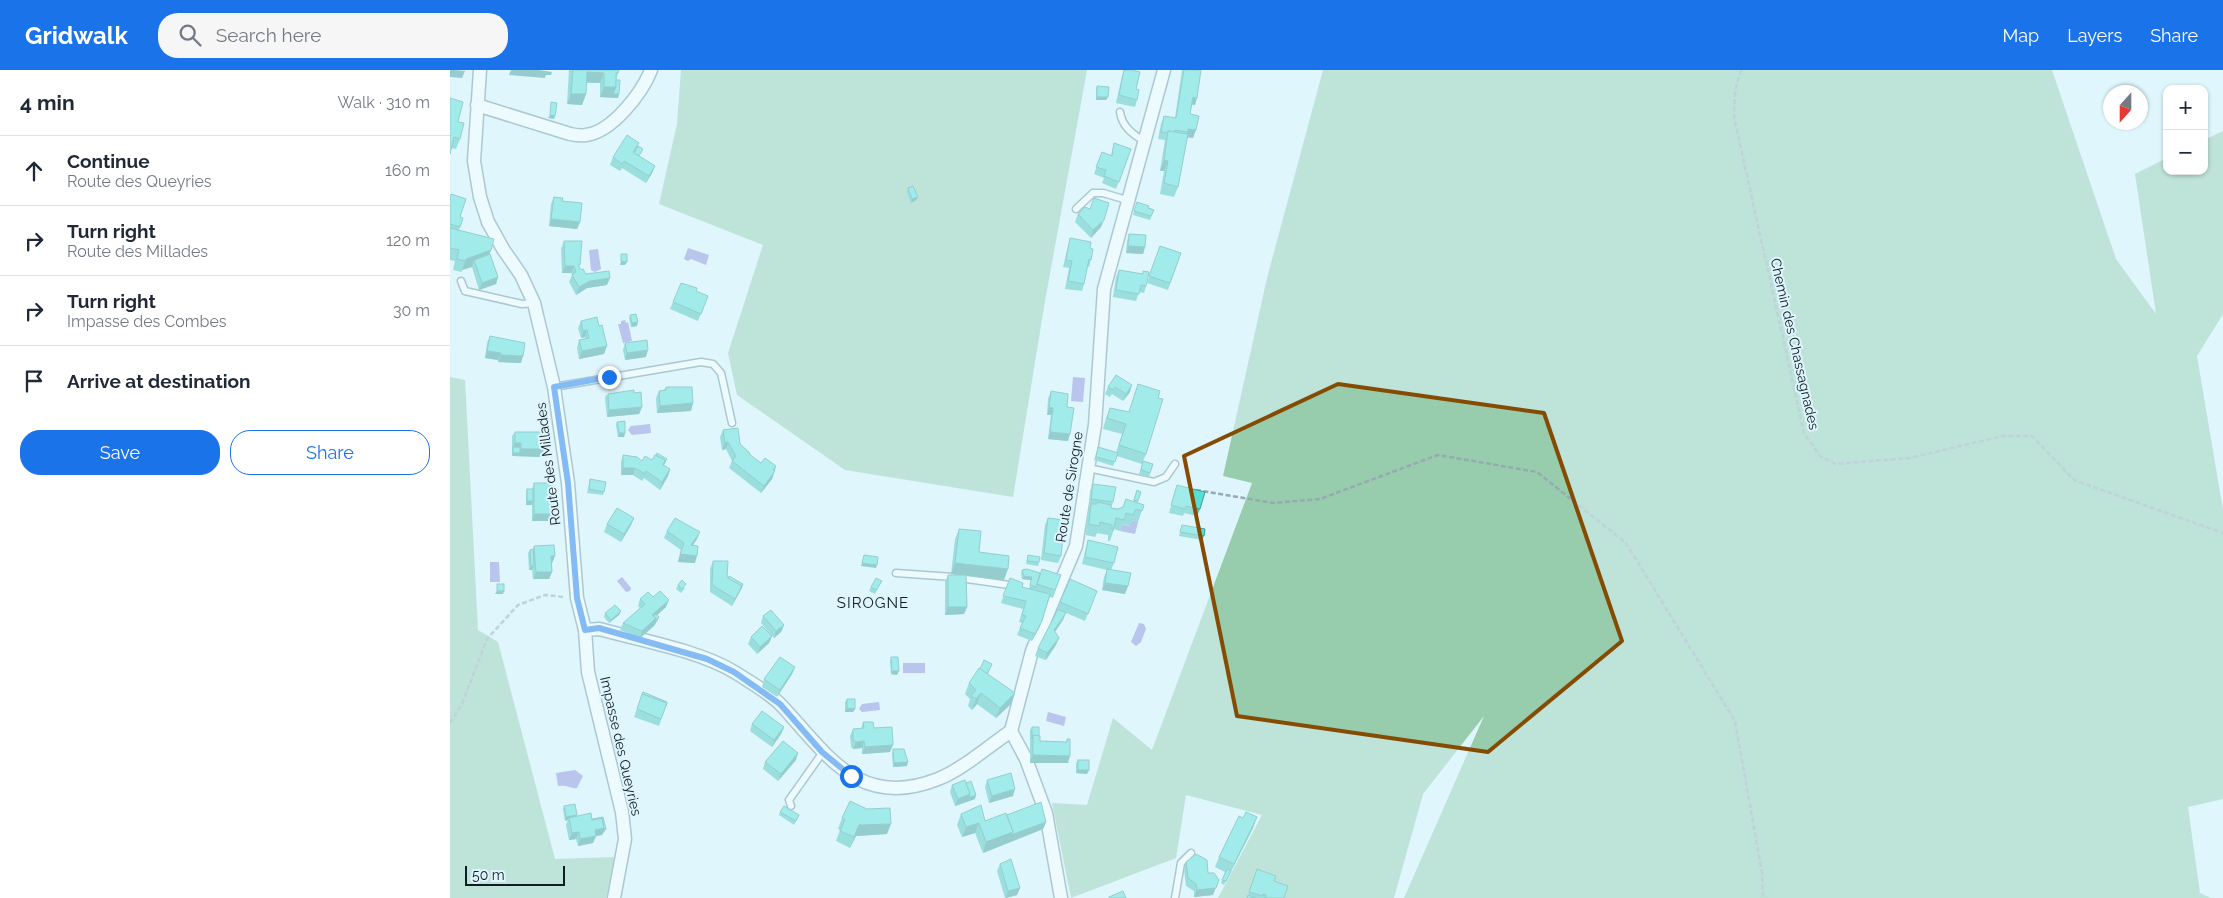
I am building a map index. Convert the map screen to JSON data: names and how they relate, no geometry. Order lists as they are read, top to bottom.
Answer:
{
  "streets": {
    "street": ["Route des Millades", "Route de Sirogne", "Impasse des Queyries"],
    "path": ["Chemin des Chassagnades"]
  },
  "crossings": [
    ["Route des Millades", "Impasse des Queyries"]
  ],
  "districts": ["SIROGNE"],
  "scale_bar": "50 m",
  "north": "bottom",
  "page": {
    "header": "Gridwalk",
    "search": "Search here",
    "nav": ["Map", "Layers", "Share"],
    "heading": ["4 min", "Walk · 310 m"],
    "map_buttons": ["+", "−"],
    "list": [
      ["Continue", "Route des Queyries", "160 m"],
      ["Turn right", "Route des Millades", "120 m"],
      ["Turn right", "Impasse des Combes", "30 m"],
      "Arrive at destination"
    ],
    "buttons": ["Save", "Share"],
    "scale": "50 m"
  }
}
